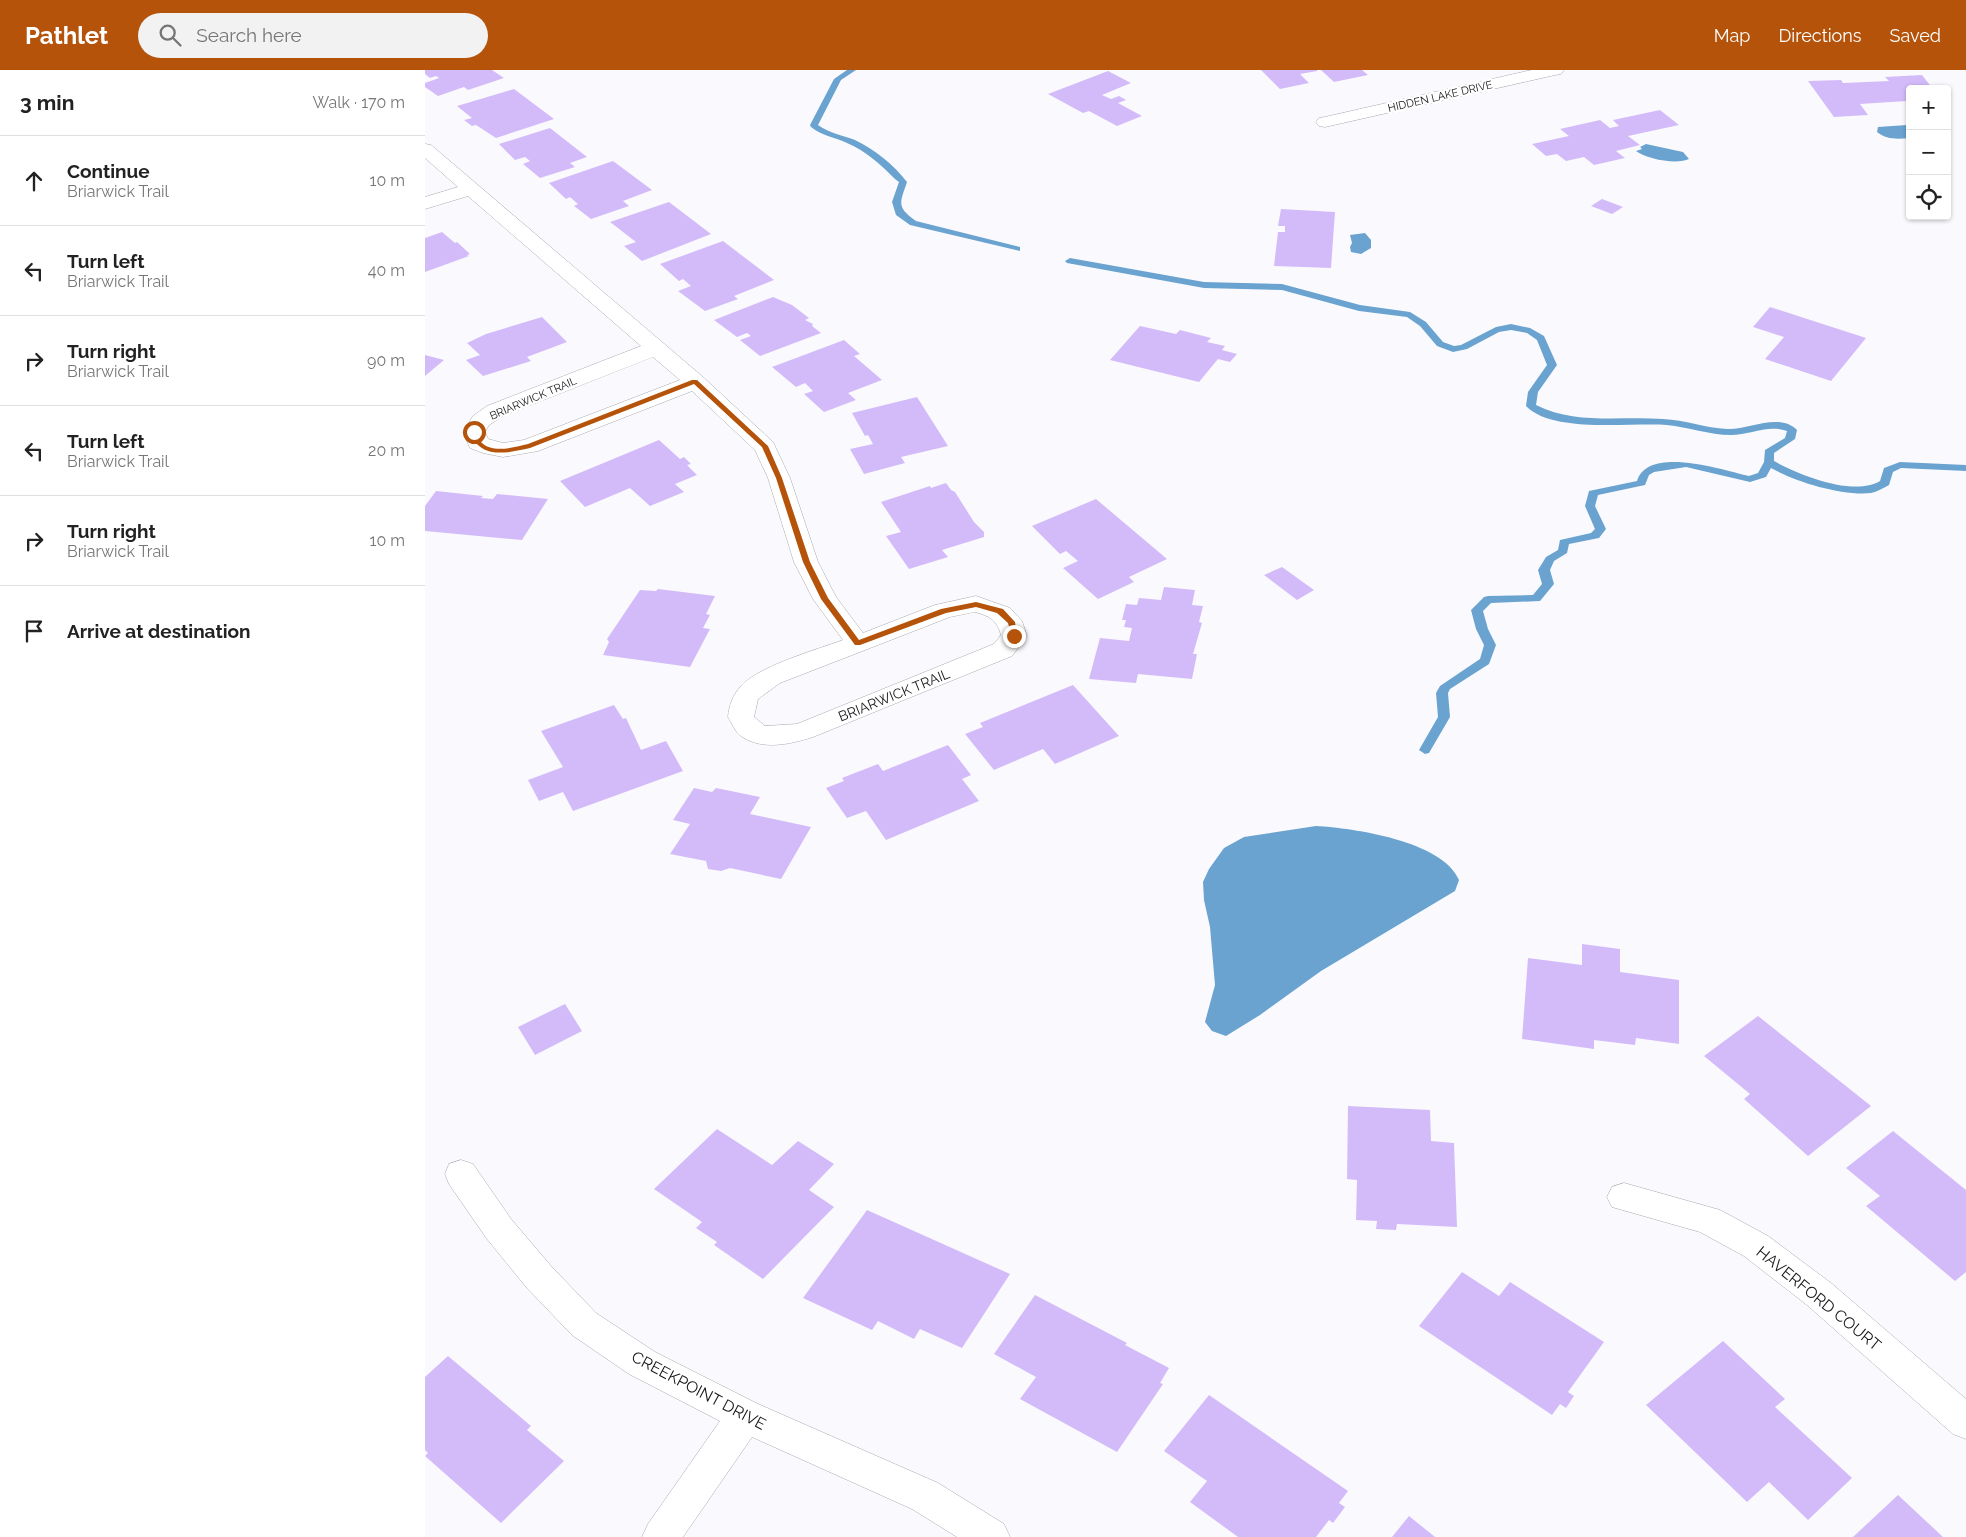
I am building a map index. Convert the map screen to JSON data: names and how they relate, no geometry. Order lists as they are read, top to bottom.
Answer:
{
  "streets": {
    "street": [
      "HIDDEN LAKE DRIVE",
      "BRIARWICK TRAIL",
      "HAVERFORD COURT",
      "CREEKPOINT DRIVE"
    ]
  },
  "page": {
    "header": "Pathlet",
    "search": "Search here",
    "nav": ["Map", "Directions", "Saved"],
    "heading": ["3 min", "Walk · 170 m"],
    "map_buttons": ["+", "−"],
    "list": [
      ["Continue", "Briarwick Trail", "10 m"],
      ["Turn left", "Briarwick Trail", "40 m"],
      ["Turn right", "Briarwick Trail", "90 m"],
      ["Turn left", "Briarwick Trail", "20 m"],
      ["Turn right", "Briarwick Trail", "10 m"],
      "Arrive at destination"
    ]
  }
}
